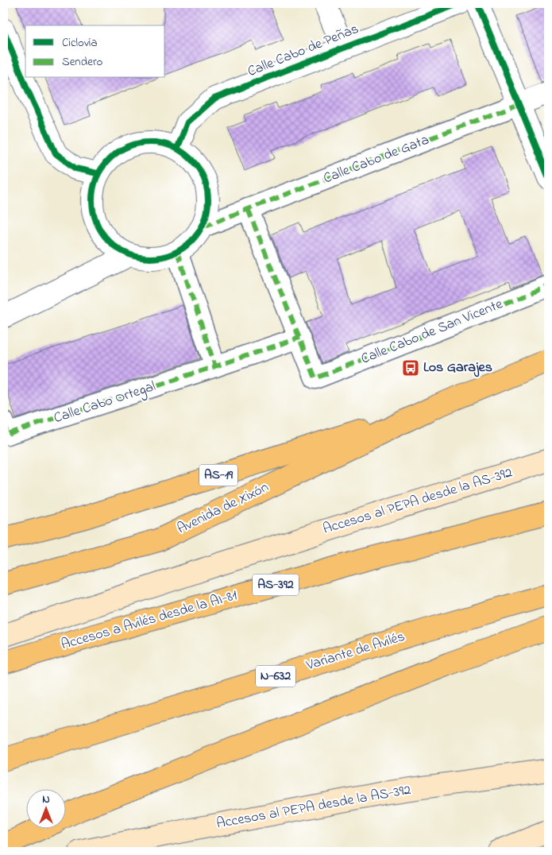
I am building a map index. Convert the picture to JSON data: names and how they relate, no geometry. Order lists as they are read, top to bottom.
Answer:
{
  "streets": {
    "main road": [
      "AS-19",
      "Accesos al PEPA desde la AS-392",
      "Avenida de Xixón",
      "AS-392",
      "Accesos a Avilés desde la AI-81",
      "Variante de Avilés",
      "N-632"
    ],
    "street": [
      "Calle Cabo de Peñas",
      "Calle Cabo de Gata",
      "Calle Cabo de San Vicente",
      "Calle Cabo Ortegal"
    ]
  },
  "crossings": [
    ["Calle Cabo de Peñas", "Calle Cabo de Gata"],
    ["Calle Cabo de San Vicente", "Calle Cabo Ortegal"]
  ],
  "places": {
    "bus stop": ["Los Garajes"]
  },
  "legend": ["Ciclovía", "Sendero"],
  "north": "top"
}
